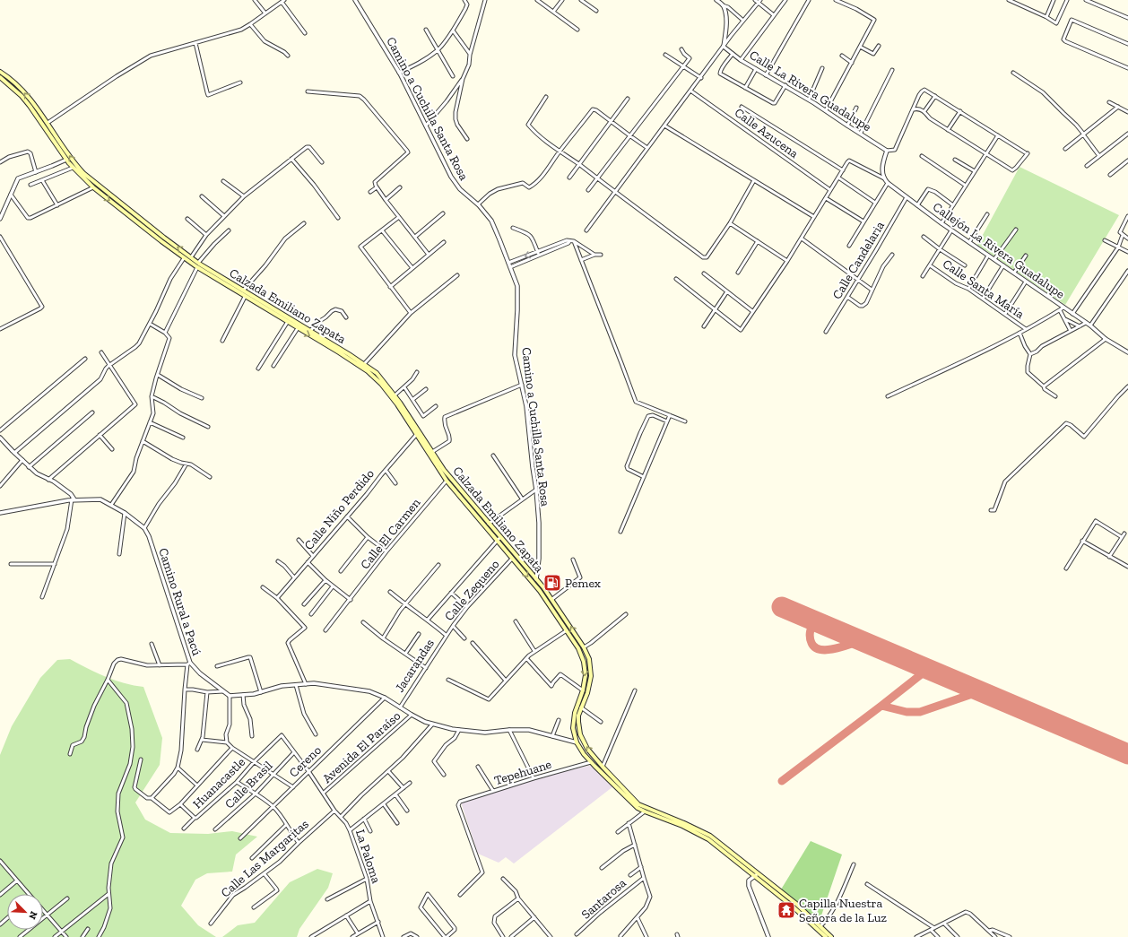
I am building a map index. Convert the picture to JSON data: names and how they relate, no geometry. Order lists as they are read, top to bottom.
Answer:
{
  "streets": {
    "main road": ["Calzada Emiliano Zapata"],
    "street": [
      "Calle La Rivera Guadalupe",
      "Camino a Cuchilla Santa Rosa",
      "Calle Azucena",
      "Callejón La Rivera Guadalupe",
      "Calle Candelaria",
      "Calle Santa María",
      "Calle Niño Perdido",
      "Calle El Carmen",
      "Calle Zequeno",
      "Camino Rural a Pacú",
      "Jacarandas",
      "Avenida El Paraíso",
      "Cereno",
      "Tepehuane",
      "Huanacastle",
      "Calle Brasil",
      "La Paloma",
      "Calle Las Margaritas",
      "Santarosa"
    ]
  },
  "crossings": [
    ["Camino a Cuchilla Santa Rosa", "Calzada Emiliano Zapata"],
    ["Callejón La Rivera Guadalupe", "Calle Candelaria"],
    ["Calzada Emiliano Zapata", "Calle Niño Perdido"],
    ["Calzada Emiliano Zapata", "Calle El Carmen"],
    ["Calzada Emiliano Zapata", "Calle Zequeno"],
    ["Calzada Emiliano Zapata", "Tepehuane"],
    ["Calle Zequeno", "Jacarandas"],
    ["Avenida El Paraíso", "La Paloma"],
    ["Cereno", "La Paloma"],
    ["Huanacastle", "La Paloma"],
    ["Calle Brasil", "La Paloma"],
    ["La Paloma", "Calle Las Margaritas"]
  ],
  "places": {
    "fuel station": ["Pemex"],
    "temple": ["Capilla Nuestra Señora de la Luz"]
  },
  "north": "bottom right"
}
